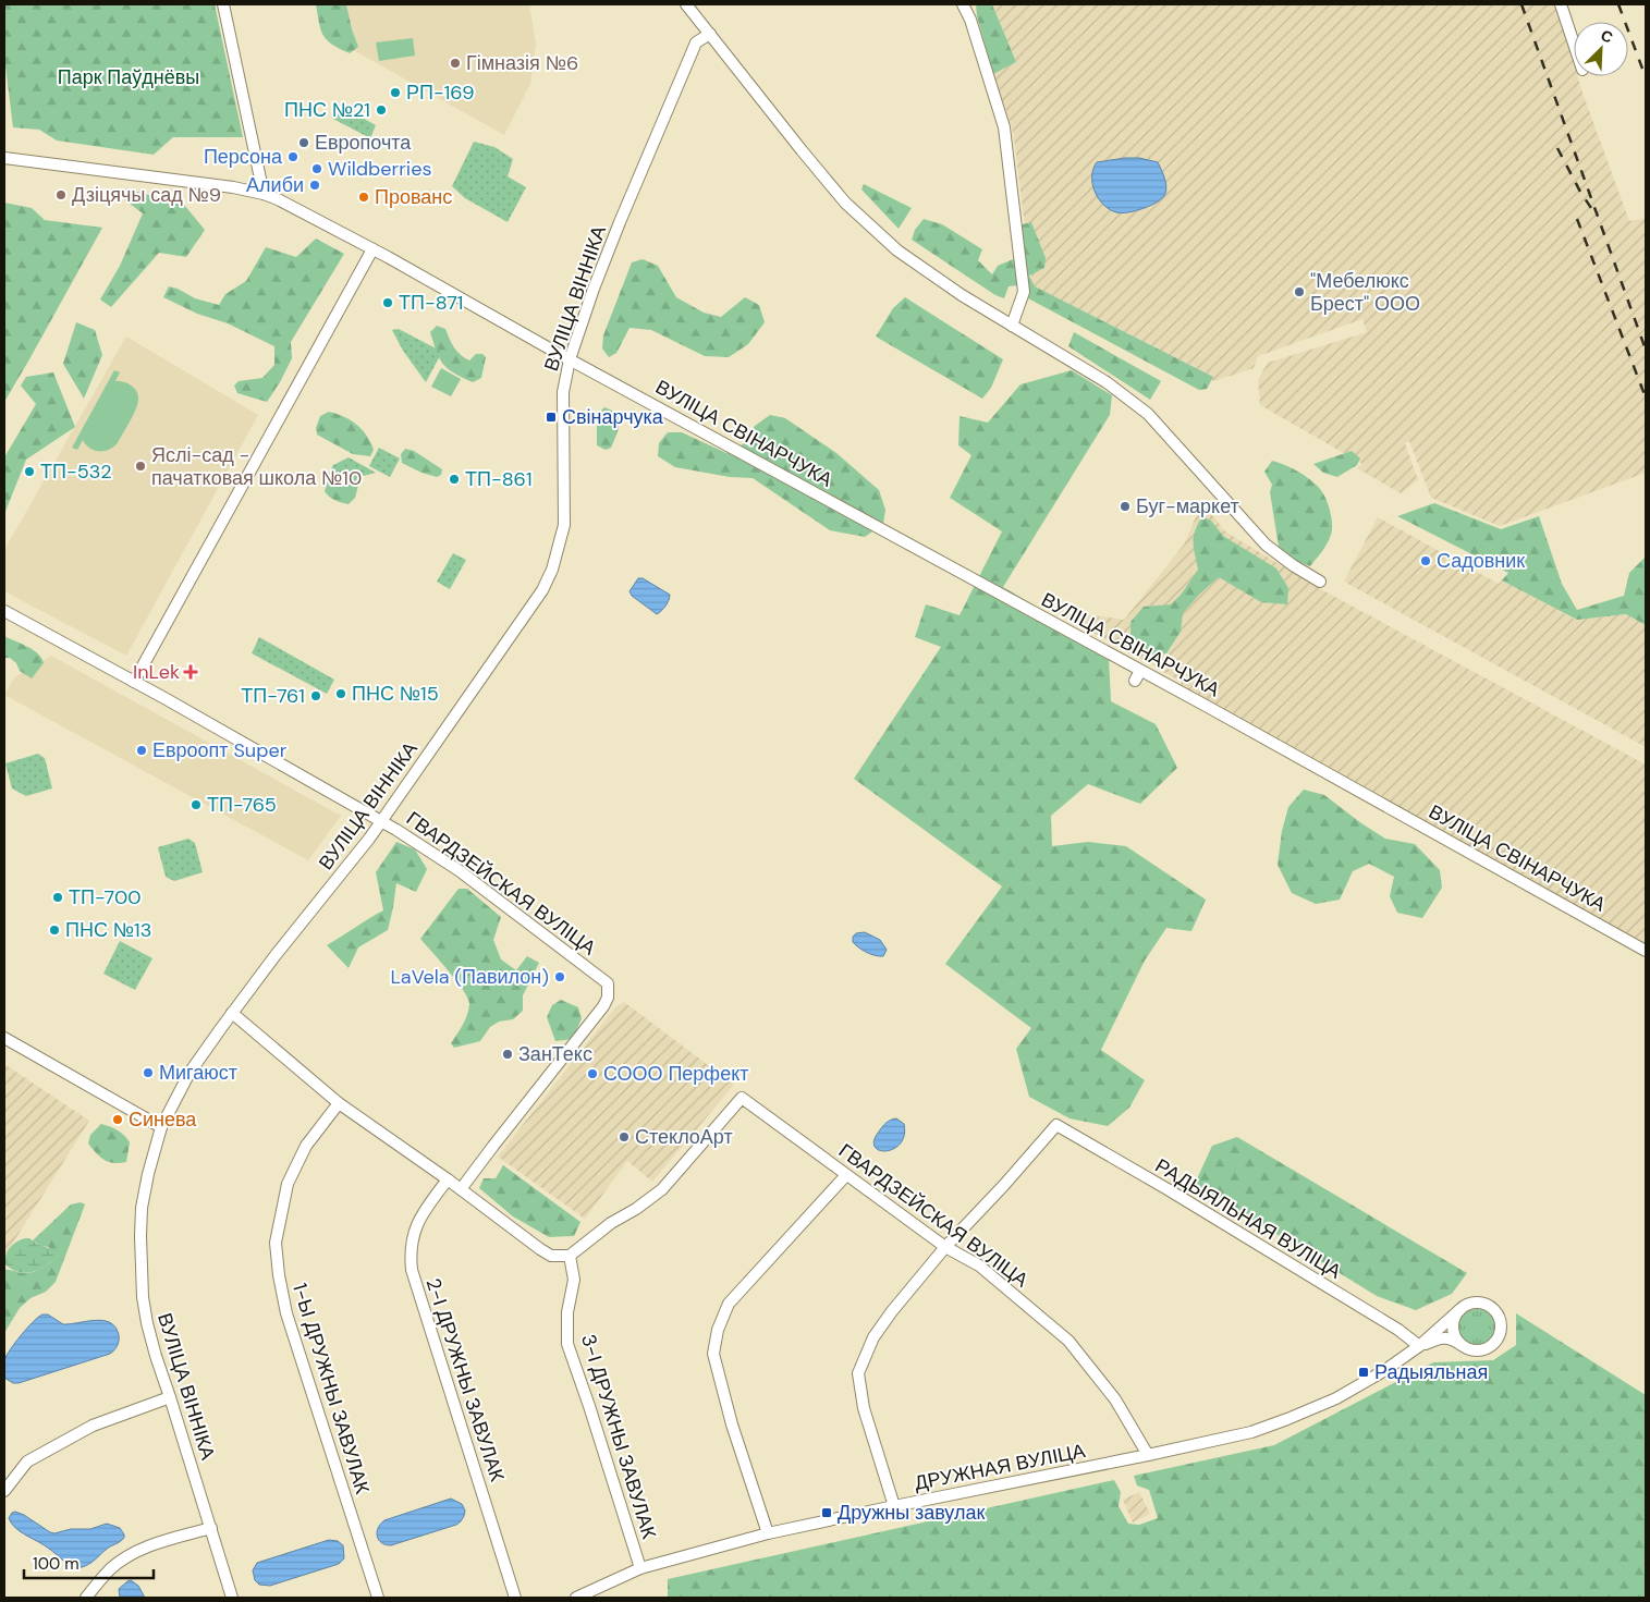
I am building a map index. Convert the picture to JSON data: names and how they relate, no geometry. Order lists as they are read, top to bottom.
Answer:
{
  "streets": {
    "street": [
      "ВУЛІЦА ВІННІКА",
      "ВУЛІЦА СВІНАРЧУКА",
      "ГВАРДЗЕЙСКАЯ ВУЛІЦА",
      "РАДЫЯЛЬНАЯ ВУЛІЦА",
      "2-І ДРУЖНЫ ЗАВУЛАК",
      "1-Ы ДРУЖНЫ ЗАВУЛАК",
      "3-І ДРУЖНЫ ЗАВУЛАК",
      "ДРУЖНАЯ ВУЛІЦА"
    ]
  },
  "crossings": [
    ["ВУЛІЦА ВІННІКА", "ВУЛІЦА СВІНАРЧУКА"],
    ["ВУЛІЦА ВІННІКА", "ГВАРДЗЕЙСКАЯ ВУЛІЦА"],
    ["ГВАРДЗЕЙСКАЯ ВУЛІЦА", "РАДЫЯЛЬНАЯ ВУЛІЦА"],
    ["ГВАРДЗЕЙСКАЯ ВУЛІЦА", "3-І ДРУЖНЫ ЗАВУЛАК"],
    ["ГВАРДЗЕЙСКАЯ ВУЛІЦА", "ДРУЖНАЯ ВУЛІЦА"],
    ["РАДЫЯЛЬНАЯ ВУЛІЦА", "ДРУЖНАЯ ВУЛІЦА"],
    ["3-І ДРУЖНЫ ЗАВУЛАК", "ДРУЖНАЯ ВУЛІЦА"]
  ],
  "parks": ["Парк Паўднёвы"],
  "places": {
    "other": [
      "Гімназія №6",
      "РП-169",
      "ПНС №21",
      "Европочта",
      "Персона",
      "Wildberries",
      "Алиби",
      "Дзіцячы сад №9",
      "Прованс",
      "\"Мебелюкс Брест\" ООО",
      "ТП-871",
      "Яслі-сад - пачатковая школа №10",
      "ТП-532",
      "ТП-861",
      "Буг-маркет",
      "Садовник",
      "ПНС №15",
      "ТП-761",
      "Евроопт Super",
      "ТП-765",
      "ТП-700",
      "ПНС №13",
      "LaVela (Павилон)",
      "ЗанТекс",
      "Мигаюст",
      "СООО Перфект",
      "Синева",
      "СтеклоАрт"
    ],
    "transit": ["Свінарчука", "Радыяльная", "Дружны завулак"],
    "health": ["InLek"]
  },
  "scale_bar": "100 m",
  "north": "top right"
}
